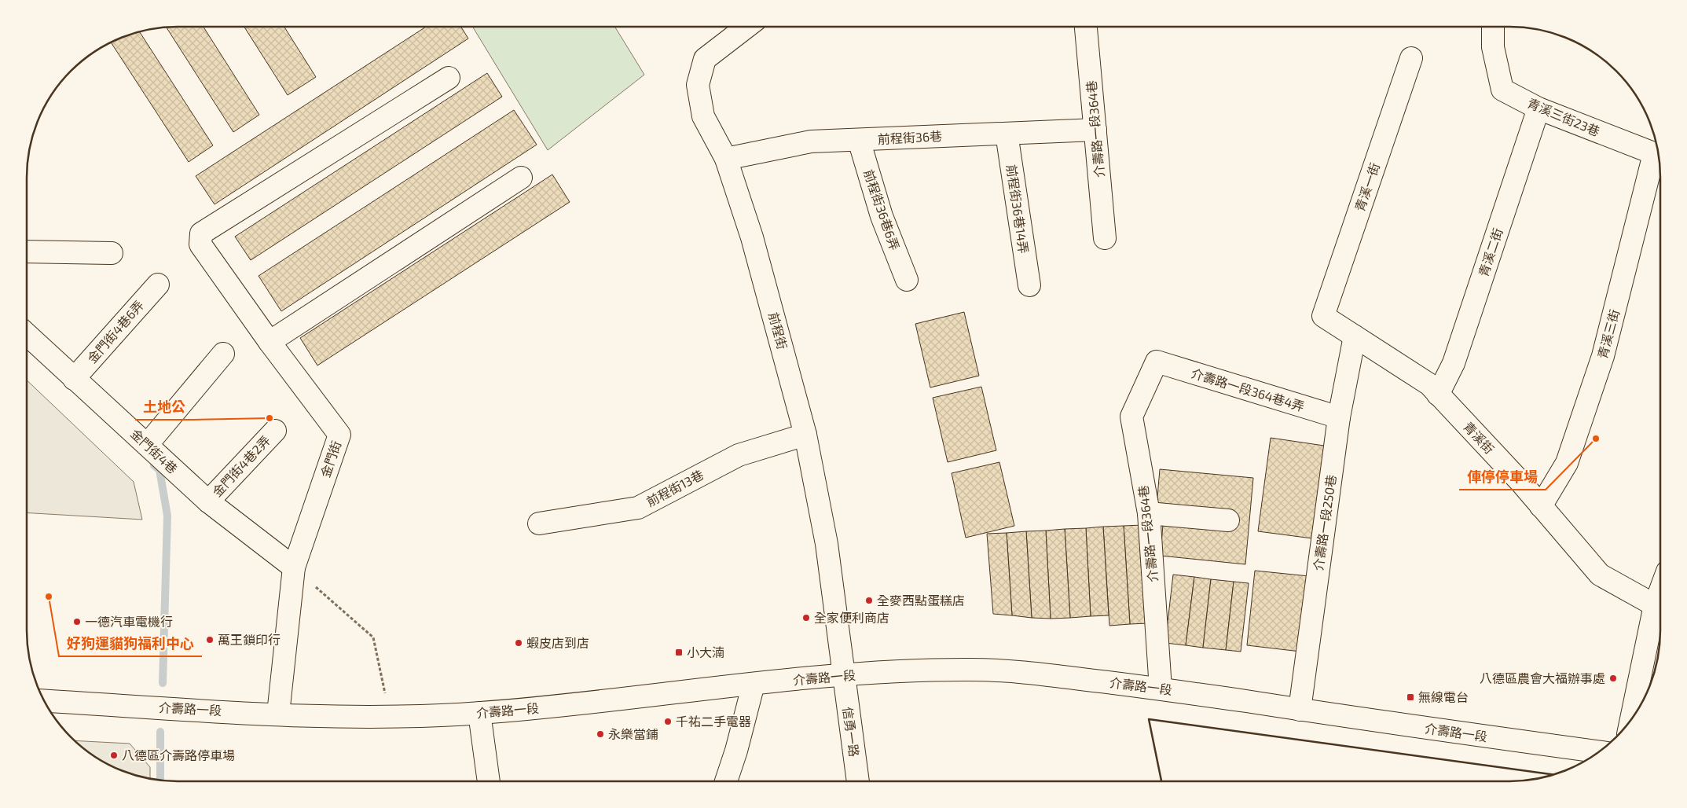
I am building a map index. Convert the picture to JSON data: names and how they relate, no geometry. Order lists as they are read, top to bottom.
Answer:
{
  "streets": {
    "street": [
      "青溪三街23巷",
      "介壽路一段364巷",
      "前程街36巷",
      "青溪一街",
      "前程街36巷14弄",
      "前程街36巷6弄",
      "青溪二街",
      "前程街",
      "金門街4巷6弄",
      "青溪三街",
      "介壽路一段364巷4弄",
      "青溪街",
      "金門街4巷",
      "金門街",
      "金門街4巷2弄",
      "前程街13巷",
      "介壽路一段250巷",
      "介壽路一段",
      "信勇一路"
    ]
  },
  "crossings": [
    ["青溪三街23巷", "青溪二街"],
    ["介壽路一段364巷", "前程街36巷"],
    ["介壽路一段364巷", "介壽路一段364巷4弄"],
    ["介壽路一段364巷", "介壽路一段"],
    ["前程街36巷", "前程街36巷14弄"],
    ["前程街36巷", "前程街36巷6弄"],
    ["前程街36巷", "前程街"],
    ["青溪一街", "青溪街"],
    ["青溪二街", "青溪街"],
    ["前程街", "前程街13巷"],
    ["前程街", "介壽路一段"],
    ["前程街", "信勇一路"],
    ["金門街4巷6弄", "金門街4巷"],
    ["青溪三街", "青溪街"],
    ["介壽路一段364巷4弄", "介壽路一段250巷"],
    ["青溪街", "介壽路一段250巷"],
    ["金門街4巷", "金門街"],
    ["金門街4巷", "金門街4巷2弄"],
    ["金門街", "介壽路一段"],
    ["介壽路一段250巷", "介壽路一段"],
    ["介壽路一段", "信勇一路"]
  ],
  "places": {
    "other": [
      "土地公",
      "俥停停車場",
      "好狗運貓狗福利中心",
      "全麥西點蛋糕店",
      "全家便利商店",
      "一德汽車電機行",
      "萬王鎖印行",
      "蝦皮店到店",
      "八德區農會大福辦事處",
      "千祐二手電器",
      "永樂當鋪",
      "八德區介壽路停車場"
    ],
    "transit": ["小大湳", "無線電台"]
  }
}
